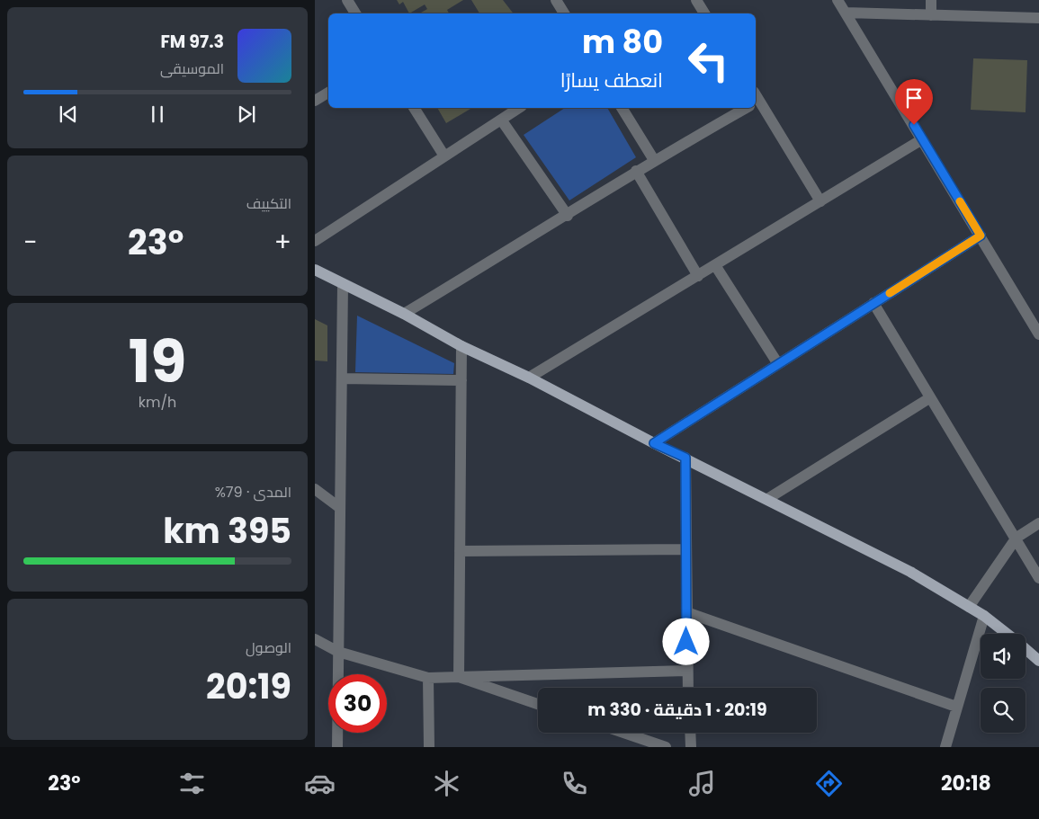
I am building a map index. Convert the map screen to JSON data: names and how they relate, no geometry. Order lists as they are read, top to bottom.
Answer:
{
  "page": {
    "turn": ["80 m", "انعطف يسارًا"],
    "song": ["97.3 FM", "الموسيقى"],
    "tile": [
      "التكييف",
      ["19", "km/h"],
      ["المدى · 79%", "395 km"],
      ["الوصول", "20:19"]
    ],
    "heat": ["−", "23°", "+"],
    "limit": "30",
    "trip": "20:19 · 1 دقيقة · 330 m",
    "tabs": ["20:18", "23°"]
  }
}
